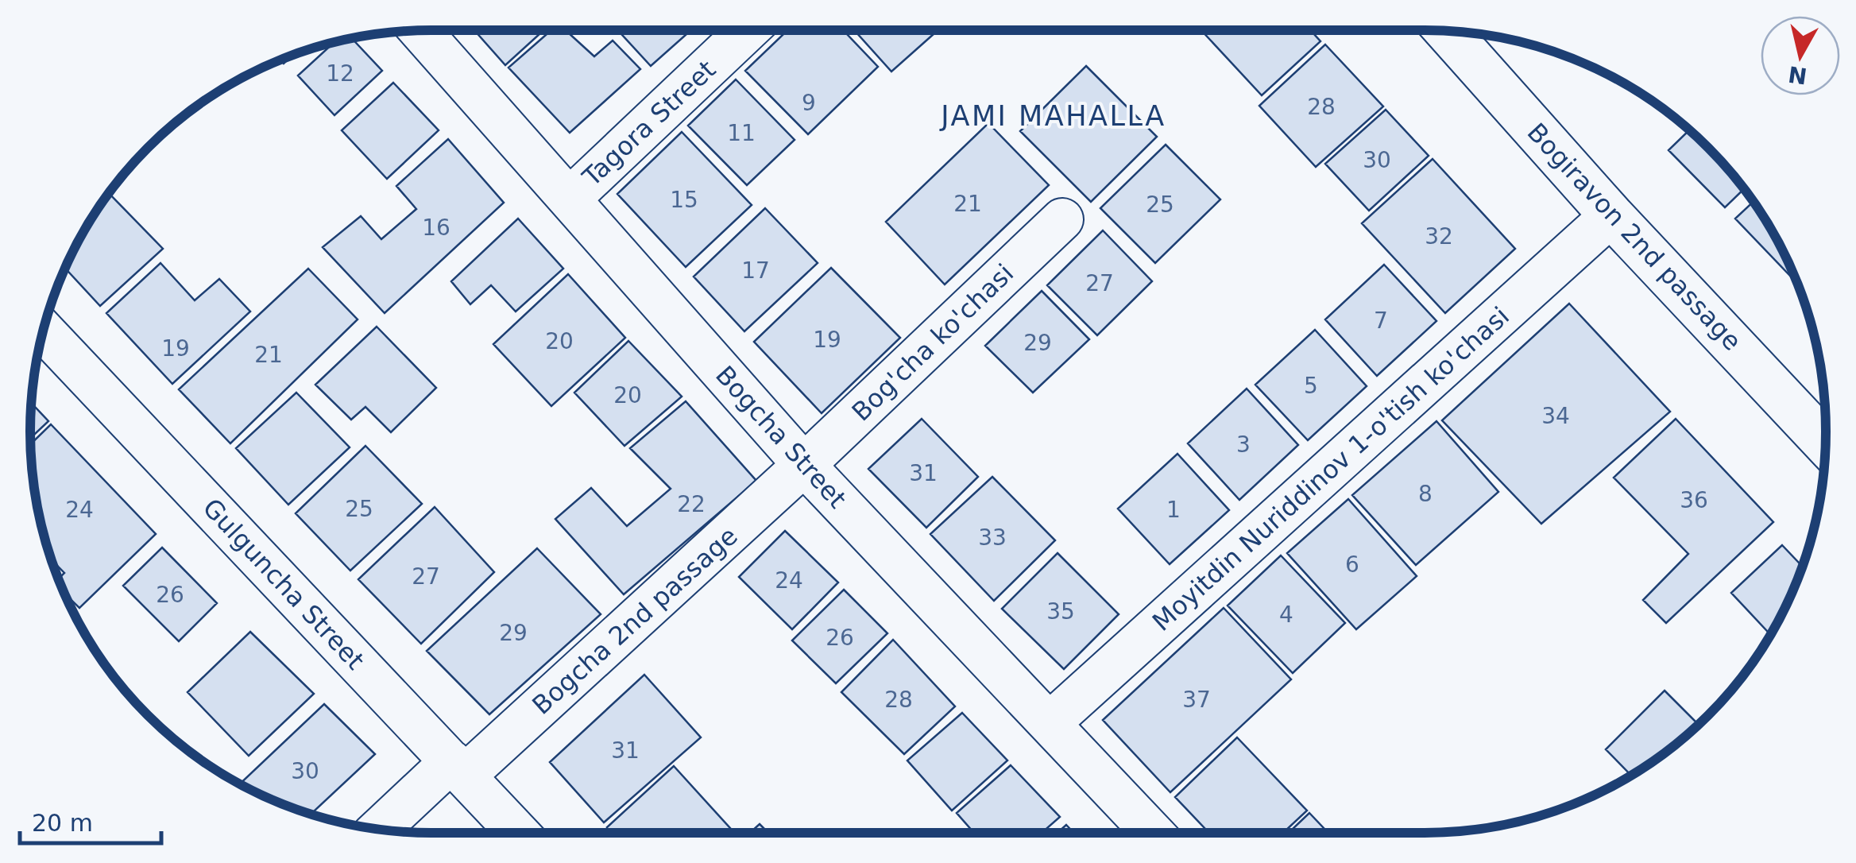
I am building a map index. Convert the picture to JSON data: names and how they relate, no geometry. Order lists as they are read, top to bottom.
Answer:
{
  "streets": {
    "street": [
      "Tagora Street",
      "Bogiravon 2nd passage",
      "Bog'cha ko'chasi",
      "Bogcha Street",
      "Moyitdin Nuriddinov 1-o'tish ko'chasi",
      "Gulguncha Street",
      "Bogcha 2nd passage"
    ]
  },
  "crossings": [
    ["Tagora Street", "Bogcha Street"],
    ["Bogiravon 2nd passage", "Moyitdin Nuriddinov 1-o'tish ko'chasi"],
    ["Bog'cha ko'chasi", "Bogcha Street"],
    ["Bog'cha ko'chasi", "Bogcha 2nd passage"],
    ["Bogcha Street", "Moyitdin Nuriddinov 1-o'tish ko'chasi"],
    ["Bogcha Street", "Bogcha 2nd passage"],
    ["Gulguncha Street", "Bogcha 2nd passage"]
  ],
  "districts": ["JAMI MAHALLA"],
  "house_numbers": [
    "12",
    "9",
    "28",
    "11",
    "30",
    "15",
    "21",
    "25",
    "16",
    "32",
    "17",
    "27",
    "7",
    "19",
    "20",
    "29",
    "19",
    "21",
    "5",
    "20",
    "34",
    "3",
    "31",
    "8",
    "36",
    "22",
    "25",
    "24",
    "1",
    "33",
    "6",
    "27",
    "24",
    "26",
    "35",
    "4",
    "29",
    "26",
    "28",
    "37",
    "31",
    "30"
  ],
  "scale_bar": "20 m",
  "north": "bottom"
}
